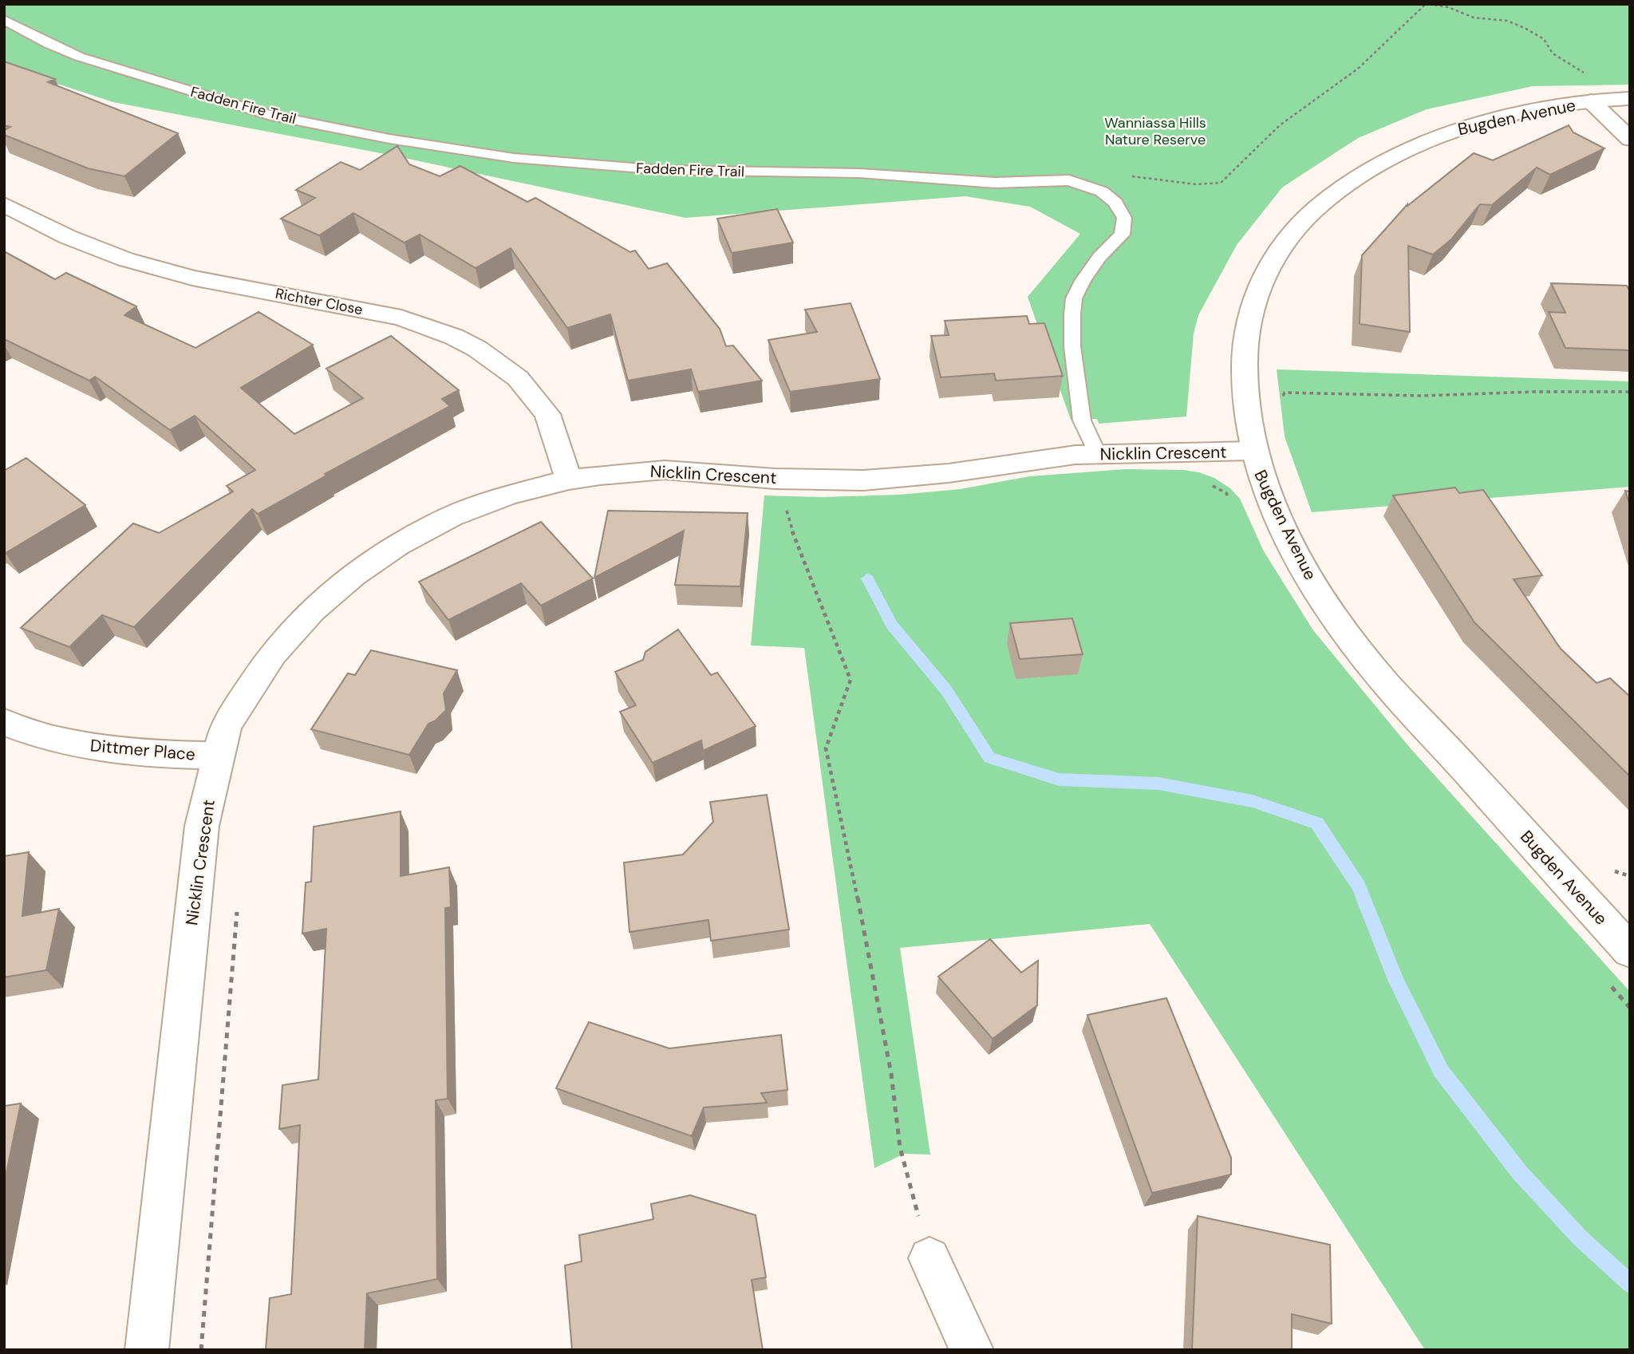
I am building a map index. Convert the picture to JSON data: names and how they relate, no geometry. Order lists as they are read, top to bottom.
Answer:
{
  "streets": {
    "street": [
      "Bugden Avenue",
      "Richter Close",
      "Nicklin Crescent",
      "Dittmer Place"
    ],
    "lane": ["Fadden Fire Trail"]
  },
  "crossings": [
    ["Fadden Fire Trail", "Nicklin Crescent"],
    ["Bugden Avenue", "Nicklin Crescent"],
    ["Richter Close", "Nicklin Crescent"],
    ["Nicklin Crescent", "Dittmer Place"]
  ],
  "parks": ["Wanniassa Hills Nature Reserve"]
}
